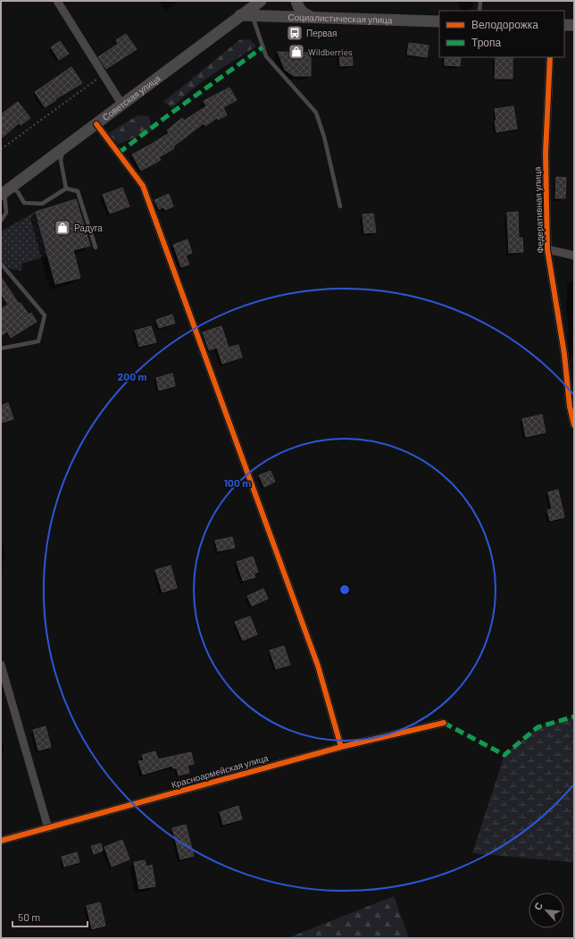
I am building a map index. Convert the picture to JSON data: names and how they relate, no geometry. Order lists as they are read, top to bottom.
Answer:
{
  "streets": {
    "street": [
      "Социалистическая улица",
      "Советская улица",
      "Федеративная улица",
      "Красноармейская улица"
    ]
  },
  "crossings": [
    ["Социалистическая улица", "Советская улица"]
  ],
  "places": {
    "bus stop": ["Первая"],
    "shop": ["Wildberries", "Радуга"]
  },
  "legend": ["Велодорожка", "Тропа"],
  "scale_bar": "50 m",
  "north": "top left",
  "rings": ["200 m", "100 m"]
}
